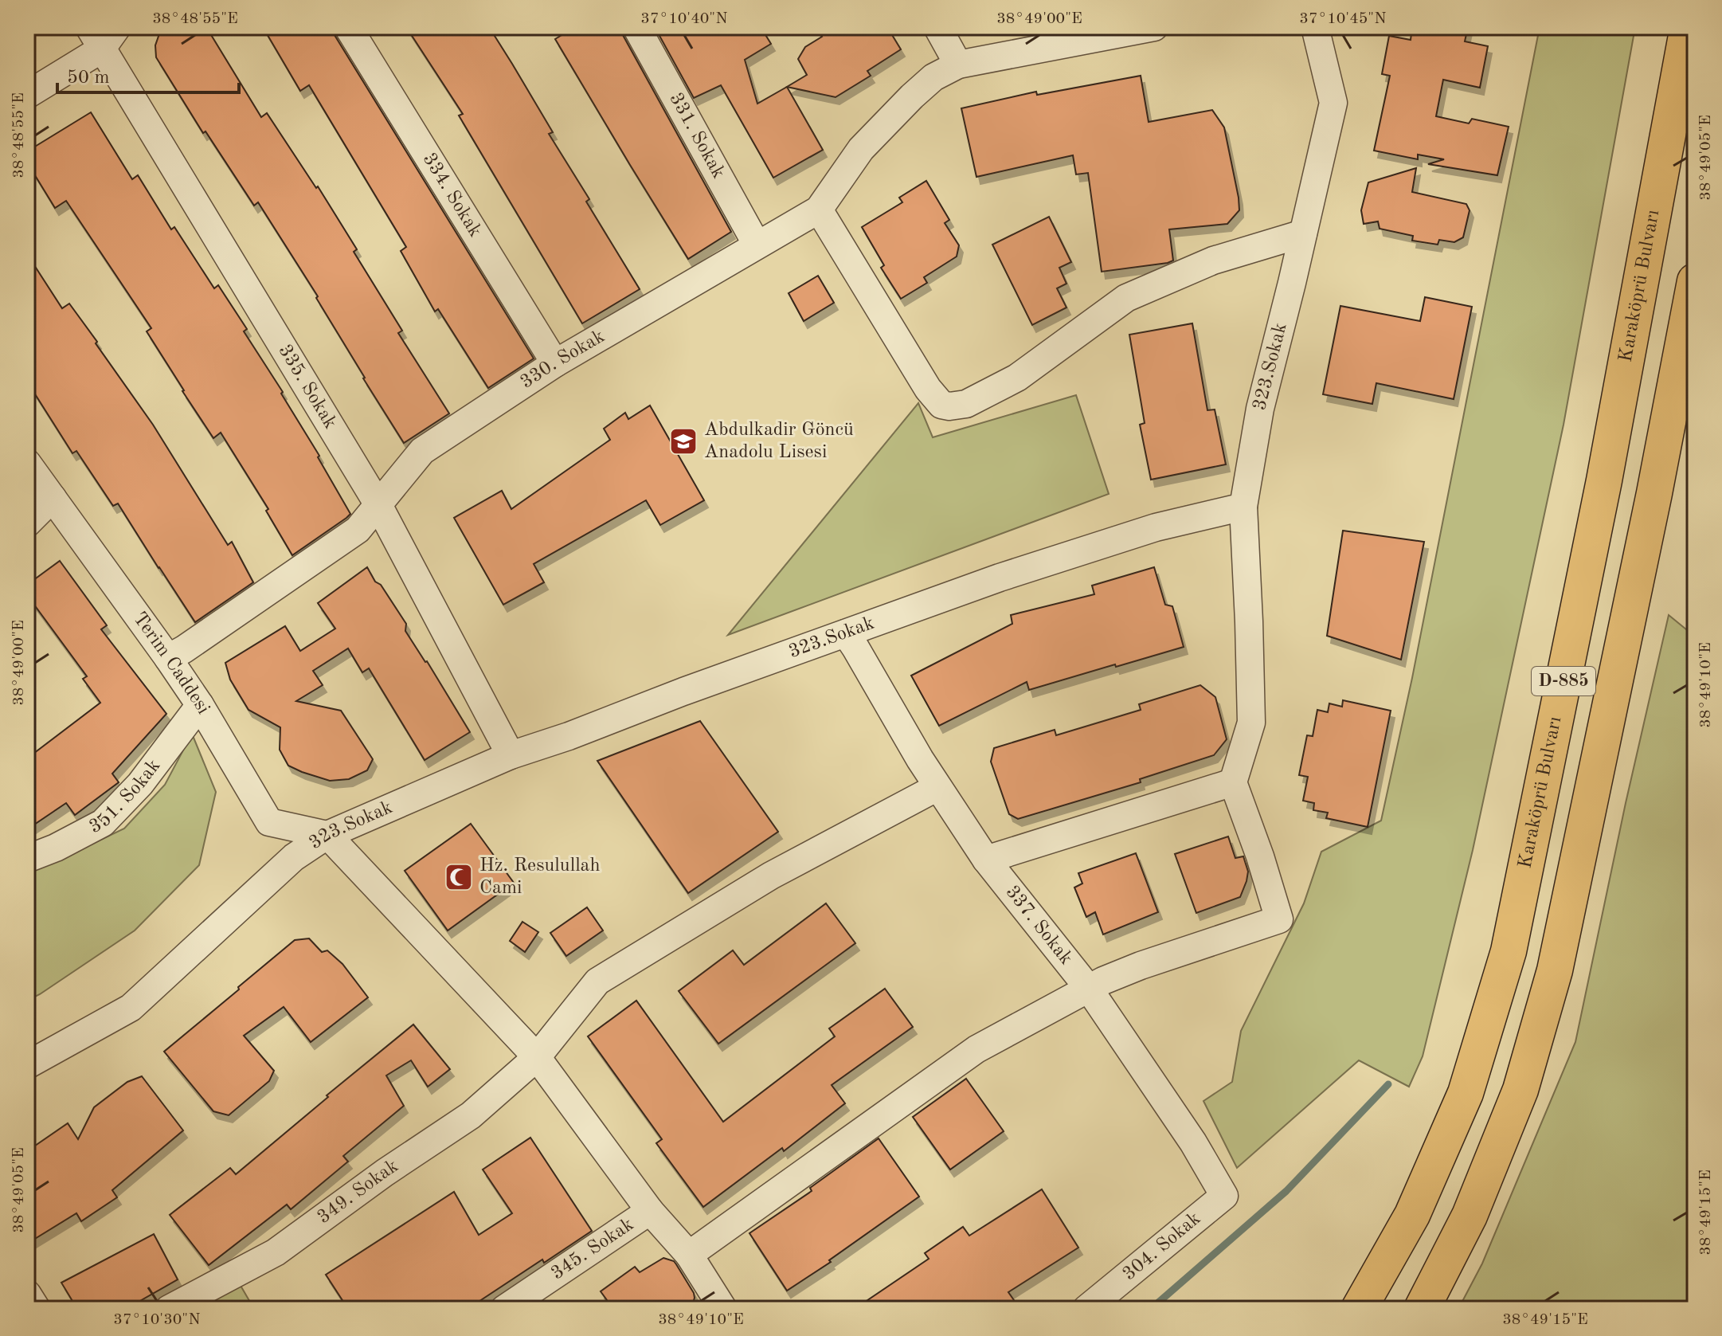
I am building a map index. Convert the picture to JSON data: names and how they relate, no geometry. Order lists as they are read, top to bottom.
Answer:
{
  "streets": {
    "highway": ["Karaköprü Bulvarı", "D-885"],
    "street": [
      "331. Sokak",
      "334. Sokak",
      "330. Sokak",
      "323.Sokak",
      "335. Sokak",
      "Terim Caddesi",
      "351. Sokak",
      "337. Sokak",
      "349. Sokak",
      "304. Sokak",
      "345. Sokak"
    ]
  },
  "crossings": [
    ["331. Sokak", "330. Sokak"],
    ["334. Sokak", "330. Sokak"],
    ["330. Sokak", "335. Sokak"],
    ["330. Sokak", "Terim Caddesi"],
    ["323.Sokak", "335. Sokak"],
    ["323.Sokak", "Terim Caddesi"],
    ["323.Sokak", "337. Sokak"],
    ["Terim Caddesi", "351. Sokak"],
    ["337. Sokak", "349. Sokak"],
    ["337. Sokak", "304. Sokak"]
  ],
  "places": {
    "school or university": ["Abdulkadir Göncü Anadolu Lisesi"],
    "mosque": ["Hz. Resulullah Cami"]
  },
  "scale_bar": "50 m",
  "coordinates": [
    "38°48'55\"E",
    "37°10'40\"N",
    "38°49'00\"E",
    "37°10'45\"N",
    "38°49'05\"E",
    "38°49'10\"E",
    "38°49'15\"E",
    "37°10'30\"N"
  ]
}
